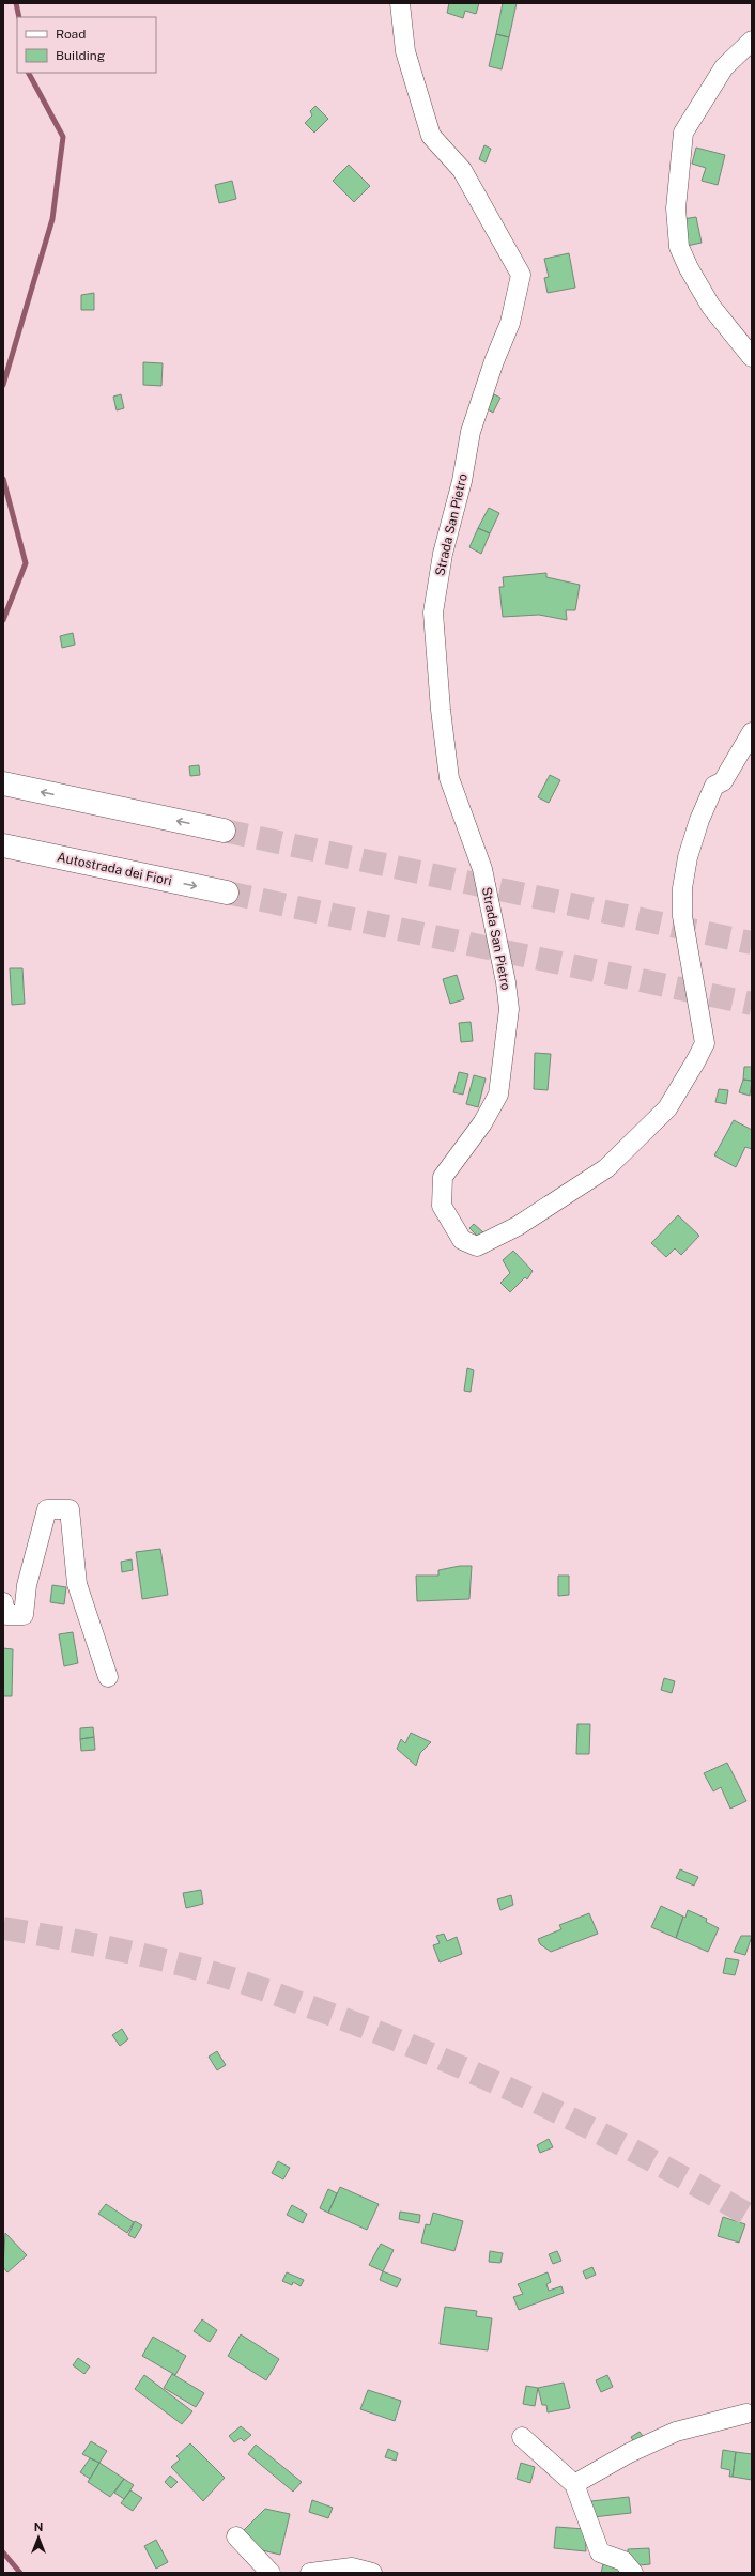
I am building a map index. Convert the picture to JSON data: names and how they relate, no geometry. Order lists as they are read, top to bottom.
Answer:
{
  "streets": {
    "highway": ["Autostrada dei Fiori"],
    "street": ["Strada San Pietro"]
  },
  "legend": ["Road", "Building"],
  "north": "top"
}
